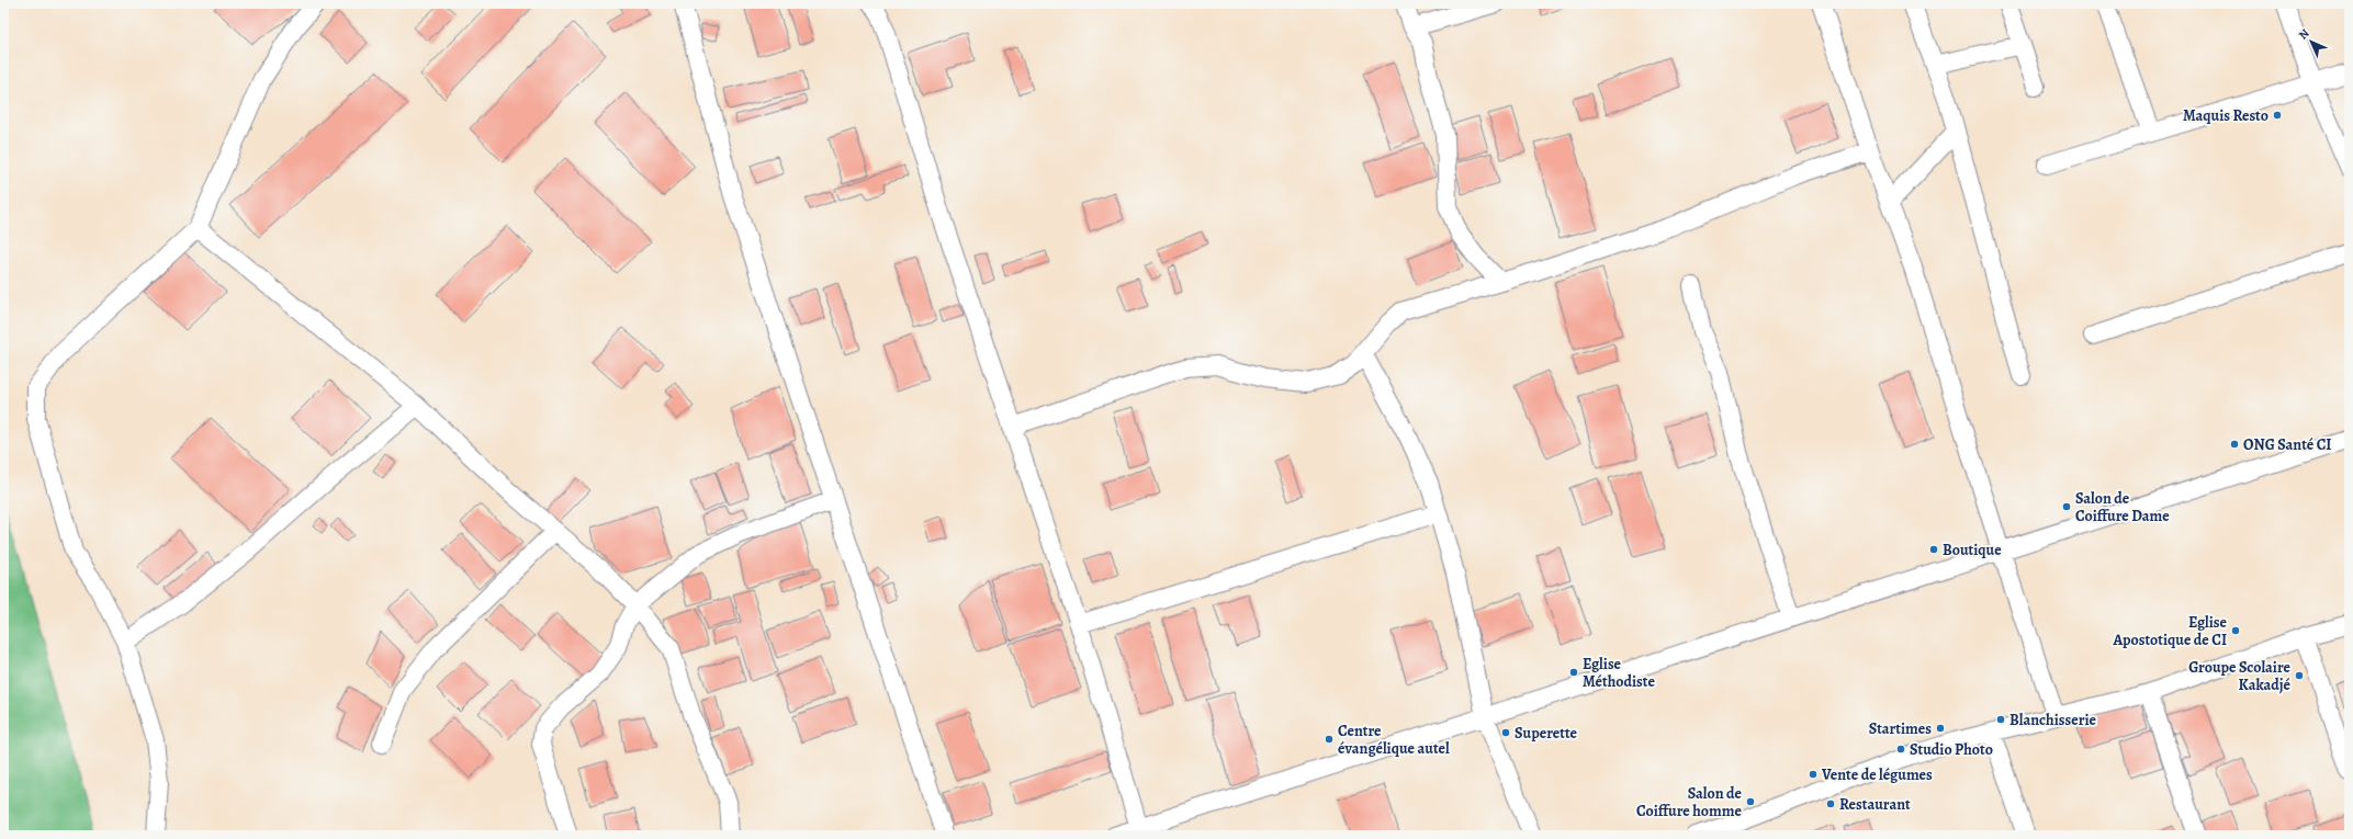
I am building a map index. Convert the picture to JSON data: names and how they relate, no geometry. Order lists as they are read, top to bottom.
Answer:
{
  "places": [
    "Maquis Resto",
    "ONG Santé CI",
    "Salon de Coiffure Dame",
    "Boutique",
    "Eglise Apostotique de CI",
    "Eglise Méthodiste",
    "Groupe Scolaire Kakadjé",
    "Blanchisserie",
    "Startimes",
    "Superette",
    "Centre évangélique autel",
    "Studio Photo",
    "Vente de légumes",
    "Salon de Coiffure homme",
    "Restaurant"
  ],
  "north": "top left"
}
